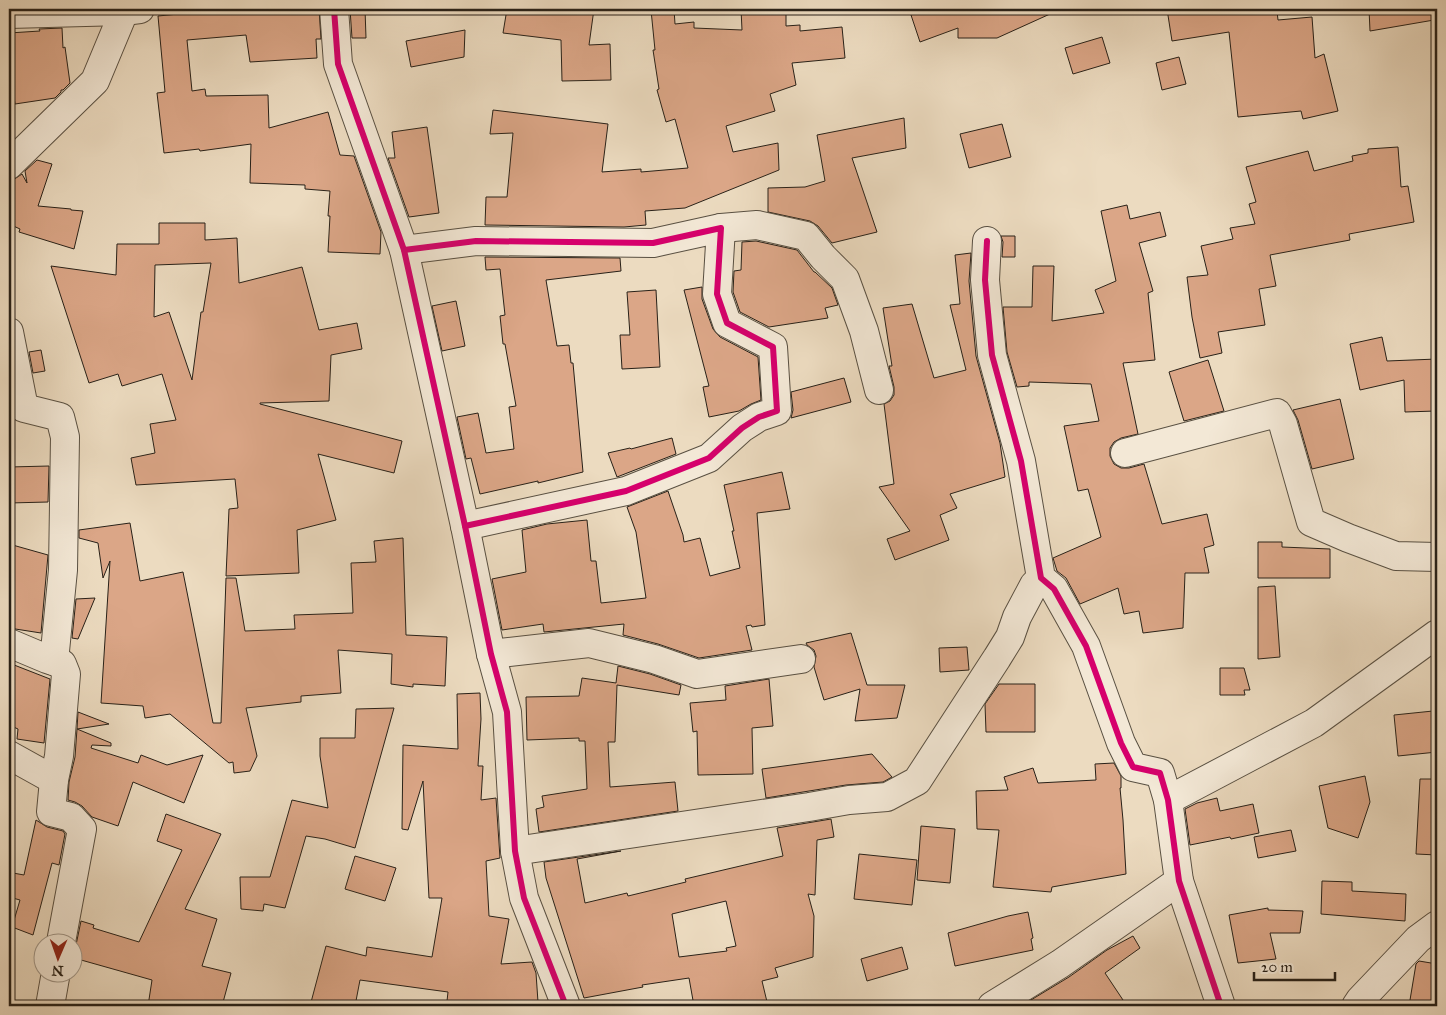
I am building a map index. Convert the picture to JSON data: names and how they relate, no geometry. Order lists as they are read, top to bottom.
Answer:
{
  "scale_bar": "20 m",
  "north": "bottom"
}
